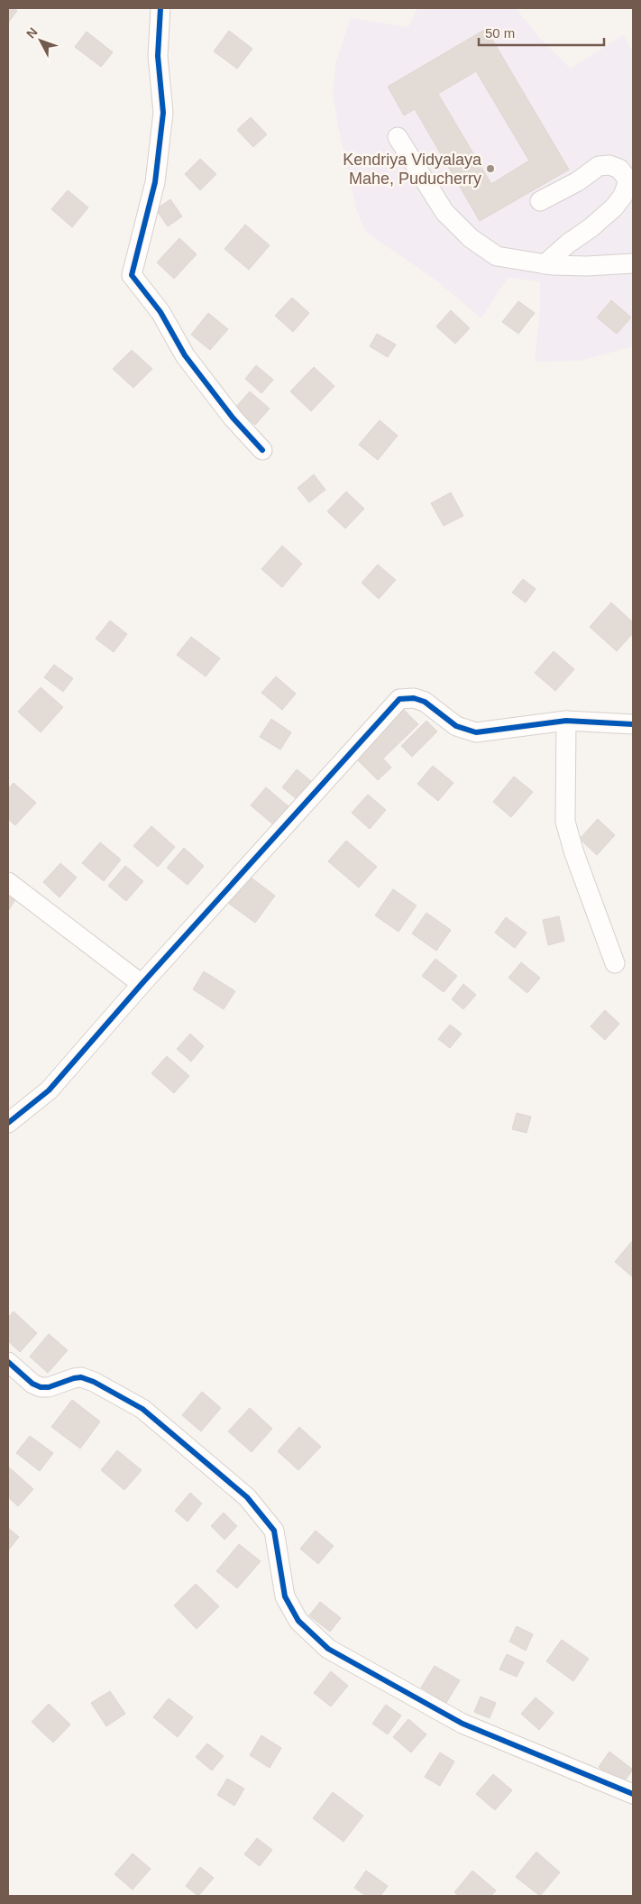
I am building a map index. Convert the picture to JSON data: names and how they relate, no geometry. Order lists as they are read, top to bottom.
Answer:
{
  "places": ["Kendriya Vidyalaya Mahe, Puducherry"],
  "scale_bar": "50 m",
  "north": "top left"
}
